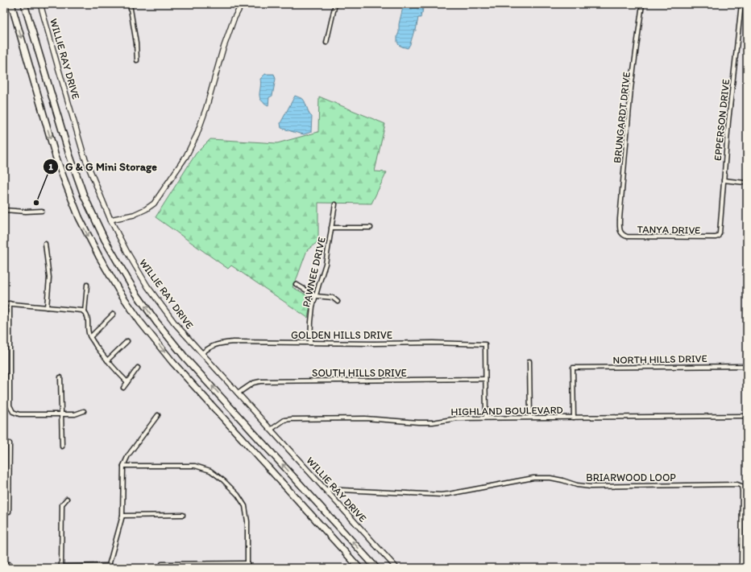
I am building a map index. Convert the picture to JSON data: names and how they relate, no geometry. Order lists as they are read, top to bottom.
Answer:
{
  "streets": {
    "street": [
      "WILLIE RAY DRIVE",
      "BRUNGARDT DRIVE",
      "EPPERSON DRIVE",
      "TANYA DRIVE",
      "PAWNEE DRIVE",
      "GOLDEN HILLS DRIVE",
      "NORTH HILLS DRIVE",
      "SOUTH HILLS DRIVE",
      "HIGHLAND BOULEVARD",
      "BRIARWOOD LOOP"
    ]
  },
  "crossings": [
    ["WILLIE RAY DRIVE", "GOLDEN HILLS DRIVE"],
    ["WILLIE RAY DRIVE", "SOUTH HILLS DRIVE"],
    ["WILLIE RAY DRIVE", "HIGHLAND BOULEVARD"],
    ["WILLIE RAY DRIVE", "BRIARWOOD LOOP"],
    ["BRUNGARDT DRIVE", "TANYA DRIVE"],
    ["EPPERSON DRIVE", "TANYA DRIVE"],
    ["PAWNEE DRIVE", "GOLDEN HILLS DRIVE"],
    ["GOLDEN HILLS DRIVE", "SOUTH HILLS DRIVE"],
    ["NORTH HILLS DRIVE", "HIGHLAND BOULEVARD"]
  ],
  "places": ["G & G Mini Storage"]
}
